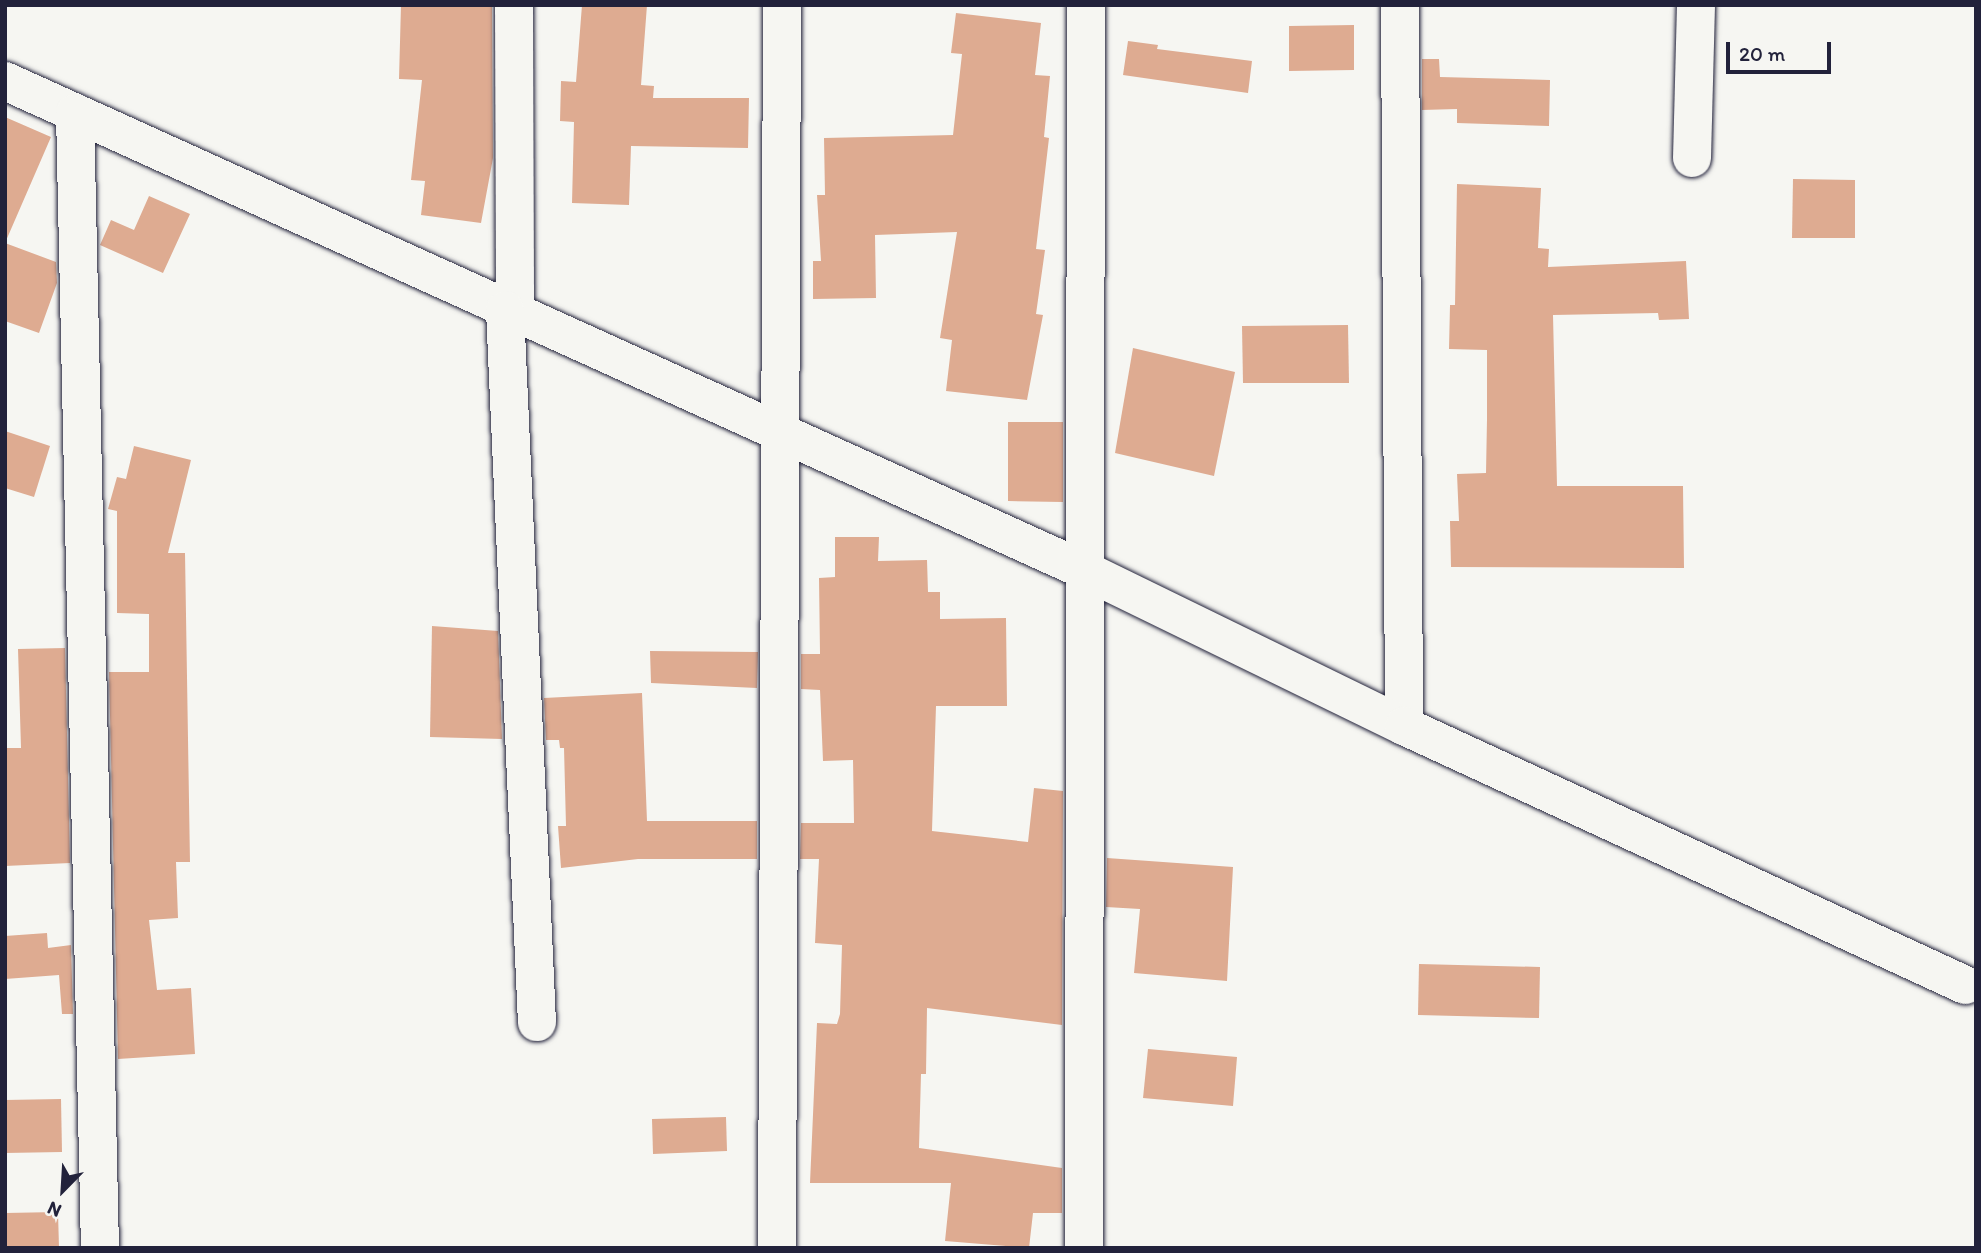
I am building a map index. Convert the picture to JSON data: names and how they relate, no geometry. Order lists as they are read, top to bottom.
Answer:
{
  "scale_bar": "20 m",
  "north": "bottom left"
}
